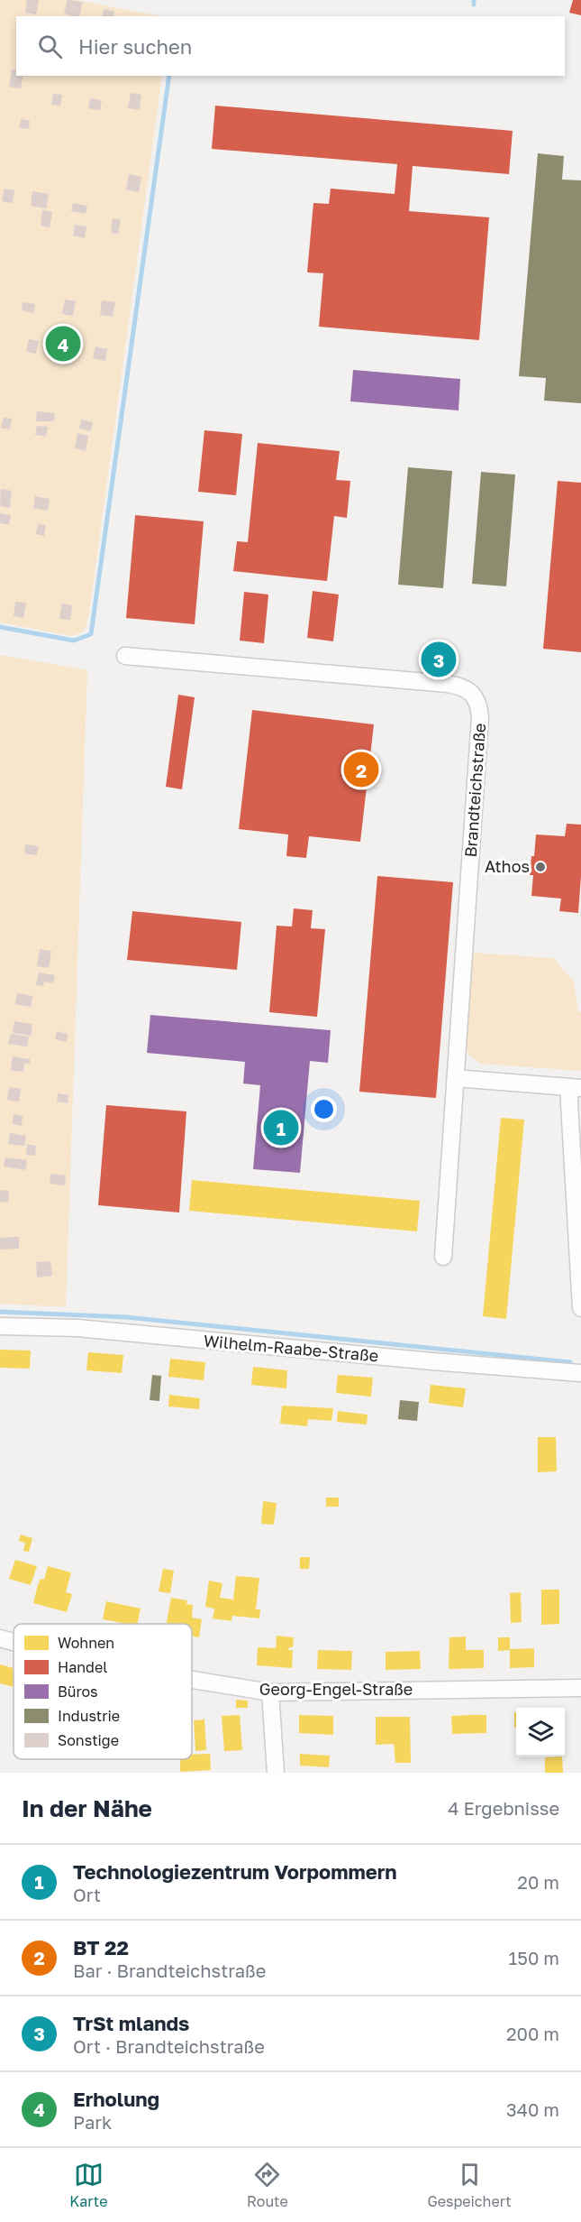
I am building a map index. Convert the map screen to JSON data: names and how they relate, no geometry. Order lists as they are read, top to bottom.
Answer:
{
  "streets": {
    "street": ["Brandteichstraße", "Wilhelm-Raabe-Straße", "Georg-Engel-Straße"]
  },
  "places": ["Athos"],
  "legend": [
    "Wohnen",
    "Handel",
    "Büros",
    "Industrie",
    "Sonstige"
  ],
  "page": {
    "search": "Hier suchen",
    "pins": [
      "4",
      "3",
      "2",
      "1"
    ],
    "heading": ["In der Nähe", "4 Ergebnisse"],
    "list": [
      {
        "mark": "1",
        "name": "Technologiezentrum Vorpommern",
        "note": "Ort",
        "value": "20 m"
      },
      {
        "mark": "2",
        "name": "BT 22",
        "note": "Bar · Brandteichstraße",
        "value": "150 m"
      },
      {
        "mark": "3",
        "name": "TrSt mlands",
        "note": "Ort · Brandteichstraße",
        "value": "200 m"
      },
      {
        "mark": "4",
        "name": "Erholung",
        "note": "Park",
        "value": "340 m"
      }
    ],
    "nav": ["Karte", "Route", "Gespeichert"]
  }
}
